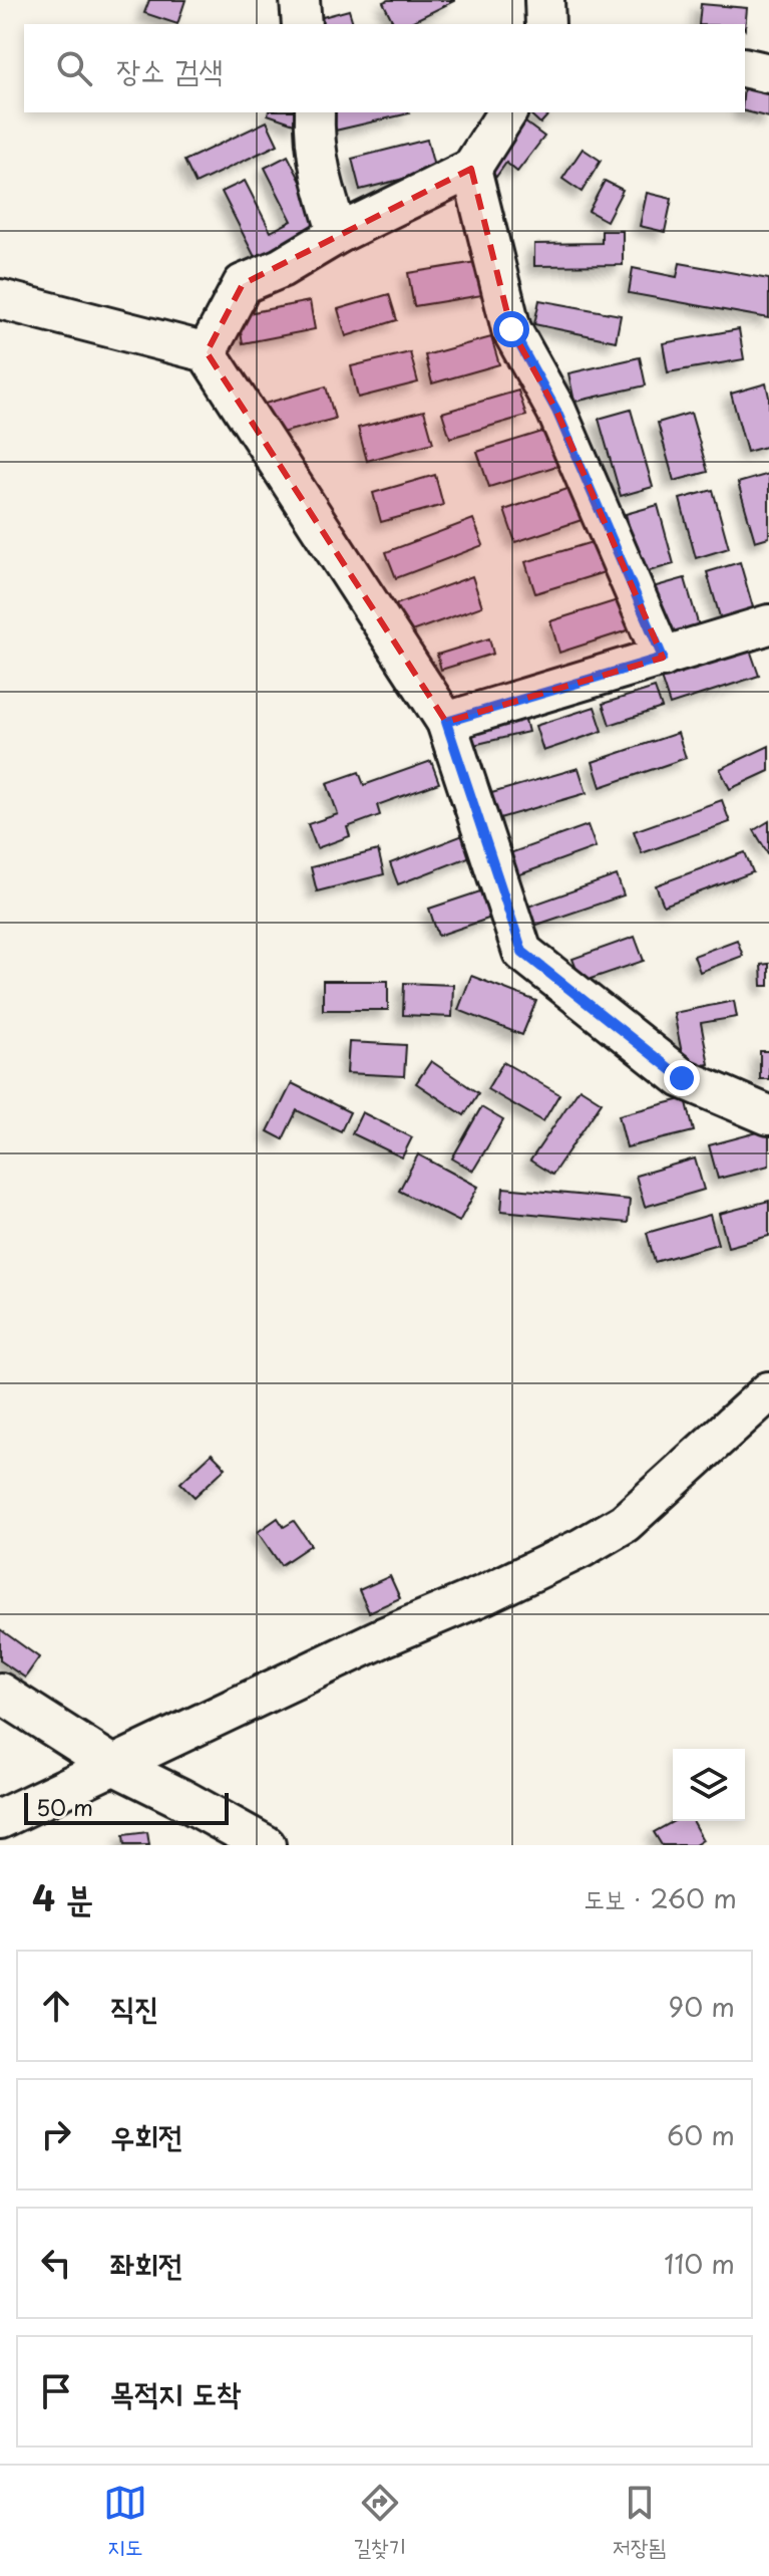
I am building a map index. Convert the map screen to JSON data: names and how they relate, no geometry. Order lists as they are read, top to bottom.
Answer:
{
  "scale_bar": "50 m",
  "page": {
    "search": "장소 검색",
    "scale": "50 m",
    "heading": ["4 분", "도보 · 260 m"],
    "list": [
      ["직진", "90 m"],
      ["우회전", "60 m"],
      ["좌회전", "110 m"],
      "목적지 도착"
    ],
    "nav": ["지도", "길찾기", "저장됨"]
  }
}
